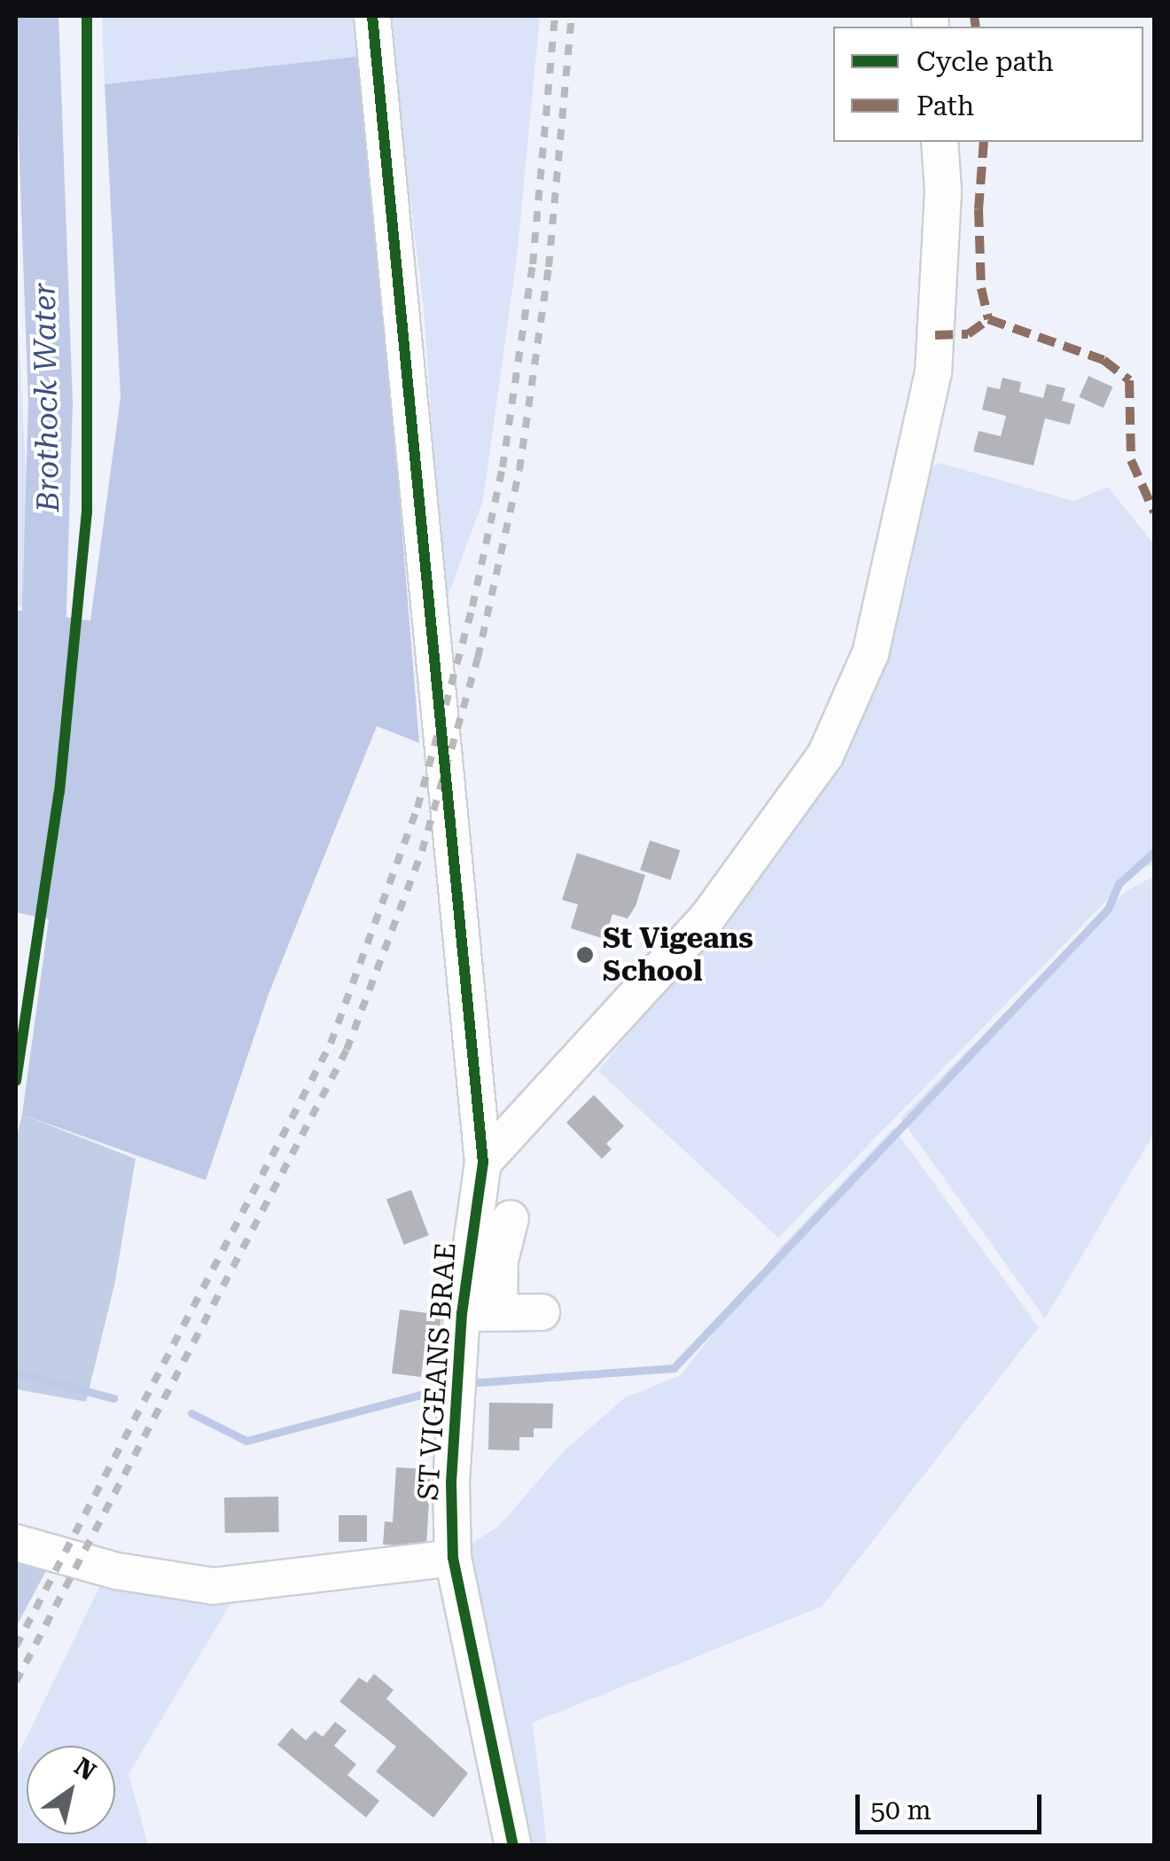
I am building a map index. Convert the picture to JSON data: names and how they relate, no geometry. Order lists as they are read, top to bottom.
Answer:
{
  "streets": {
    "street": ["ST VIGEANS BRAE"]
  },
  "water": ["Brothock Water"],
  "places": ["St Vigeans School"],
  "legend": ["Cycle path", "Path"],
  "scale_bar": "50 m",
  "north": "top right"
}
